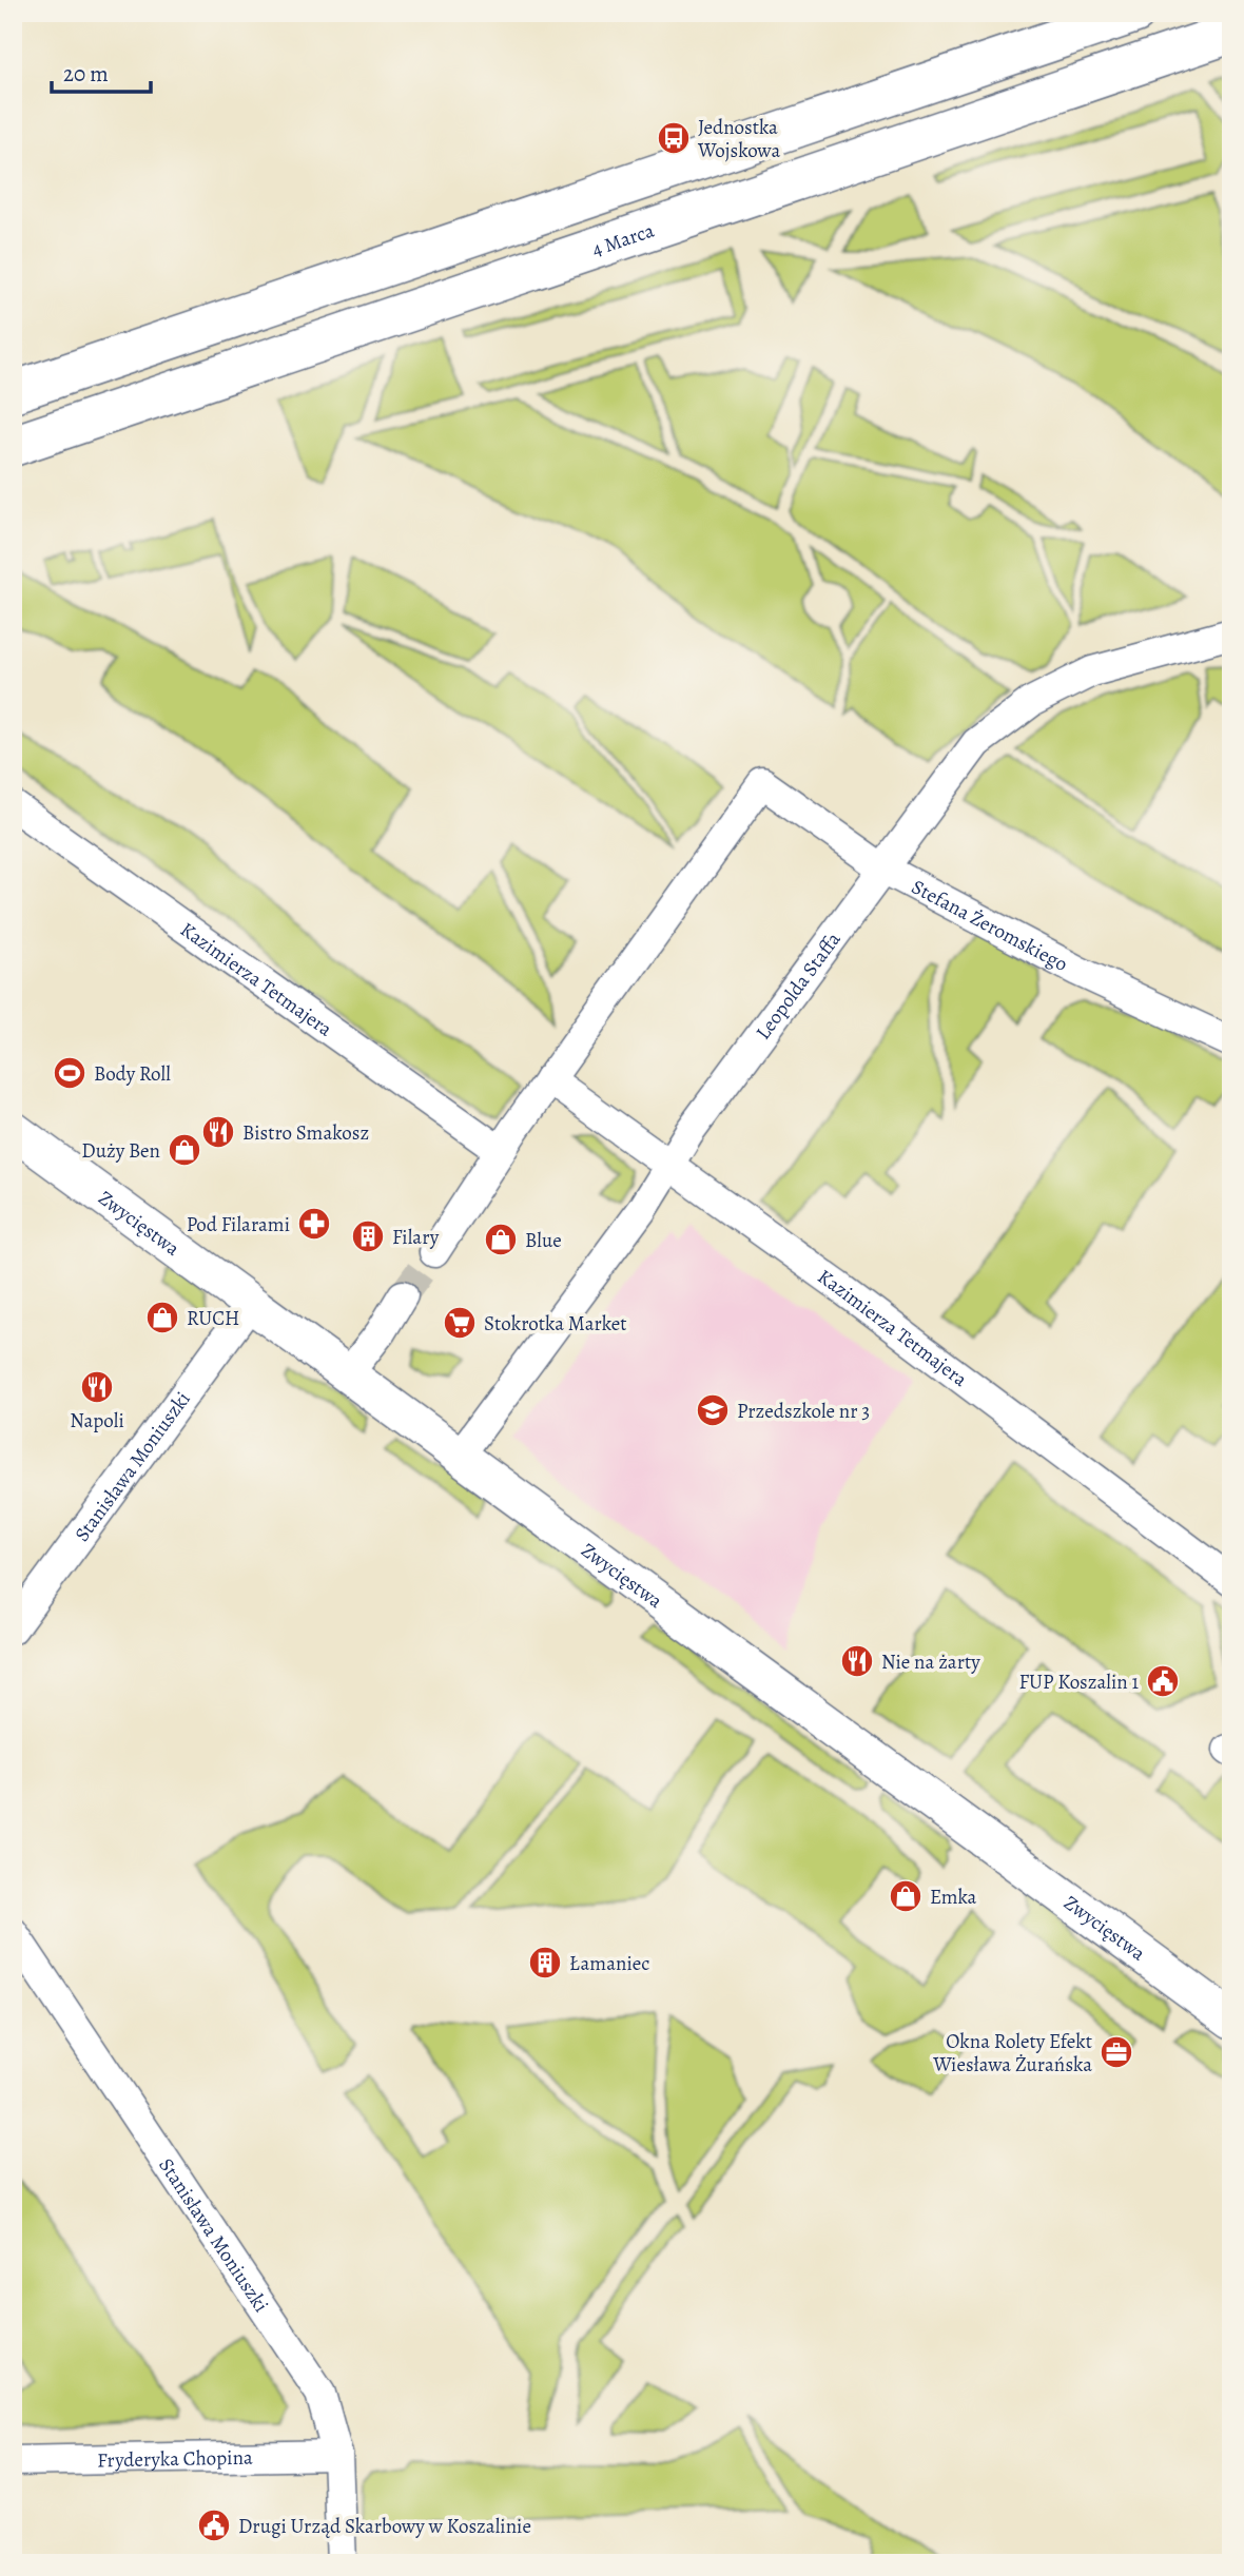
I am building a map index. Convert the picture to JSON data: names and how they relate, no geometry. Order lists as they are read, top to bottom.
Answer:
{
  "streets": {
    "main road": ["4 Marca"],
    "street": [
      "Stefana Żeromskiego",
      "Kazimierza Tetmajera",
      "Leopolda Staffa",
      "Zwycięstwa",
      "Stanisława Moniuszki",
      "Fryderyka Chopina"
    ]
  },
  "crossings": [
    ["Stefana Żeromskiego", "Kazimierza Tetmajera"],
    ["Stefana Żeromskiego", "Leopolda Staffa"],
    ["Kazimierza Tetmajera", "Leopolda Staffa"],
    ["Leopolda Staffa", "Zwycięstwa"],
    ["Zwycięstwa", "Stanisława Moniuszki"],
    ["Stanisława Moniuszki", "Fryderyka Chopina"]
  ],
  "places": {
    "bus stop": ["Jednostka Wojskowa"],
    "sports": ["Body Roll"],
    "restaurant": ["Bistro Smakosz", "Napoli", "Nie na żarty"],
    "shop": [
      "Duży Ben",
      "Blue",
      "RUCH",
      "Emka"
    ],
    "pharmacy": ["Pod Filarami"],
    "building": ["Filary", "Łamaniec"],
    "supermarket": ["Stokrotka Market"],
    "school or university": ["Przedszkole nr 3"],
    "public building": ["FUP Koszalin 1", "Drugi Urząd Skarbowy w Koszalinie"],
    "office": ["Okna Rolety Efekt Wiesława Żurańska"]
  },
  "scale_bar": "20 m"
}
